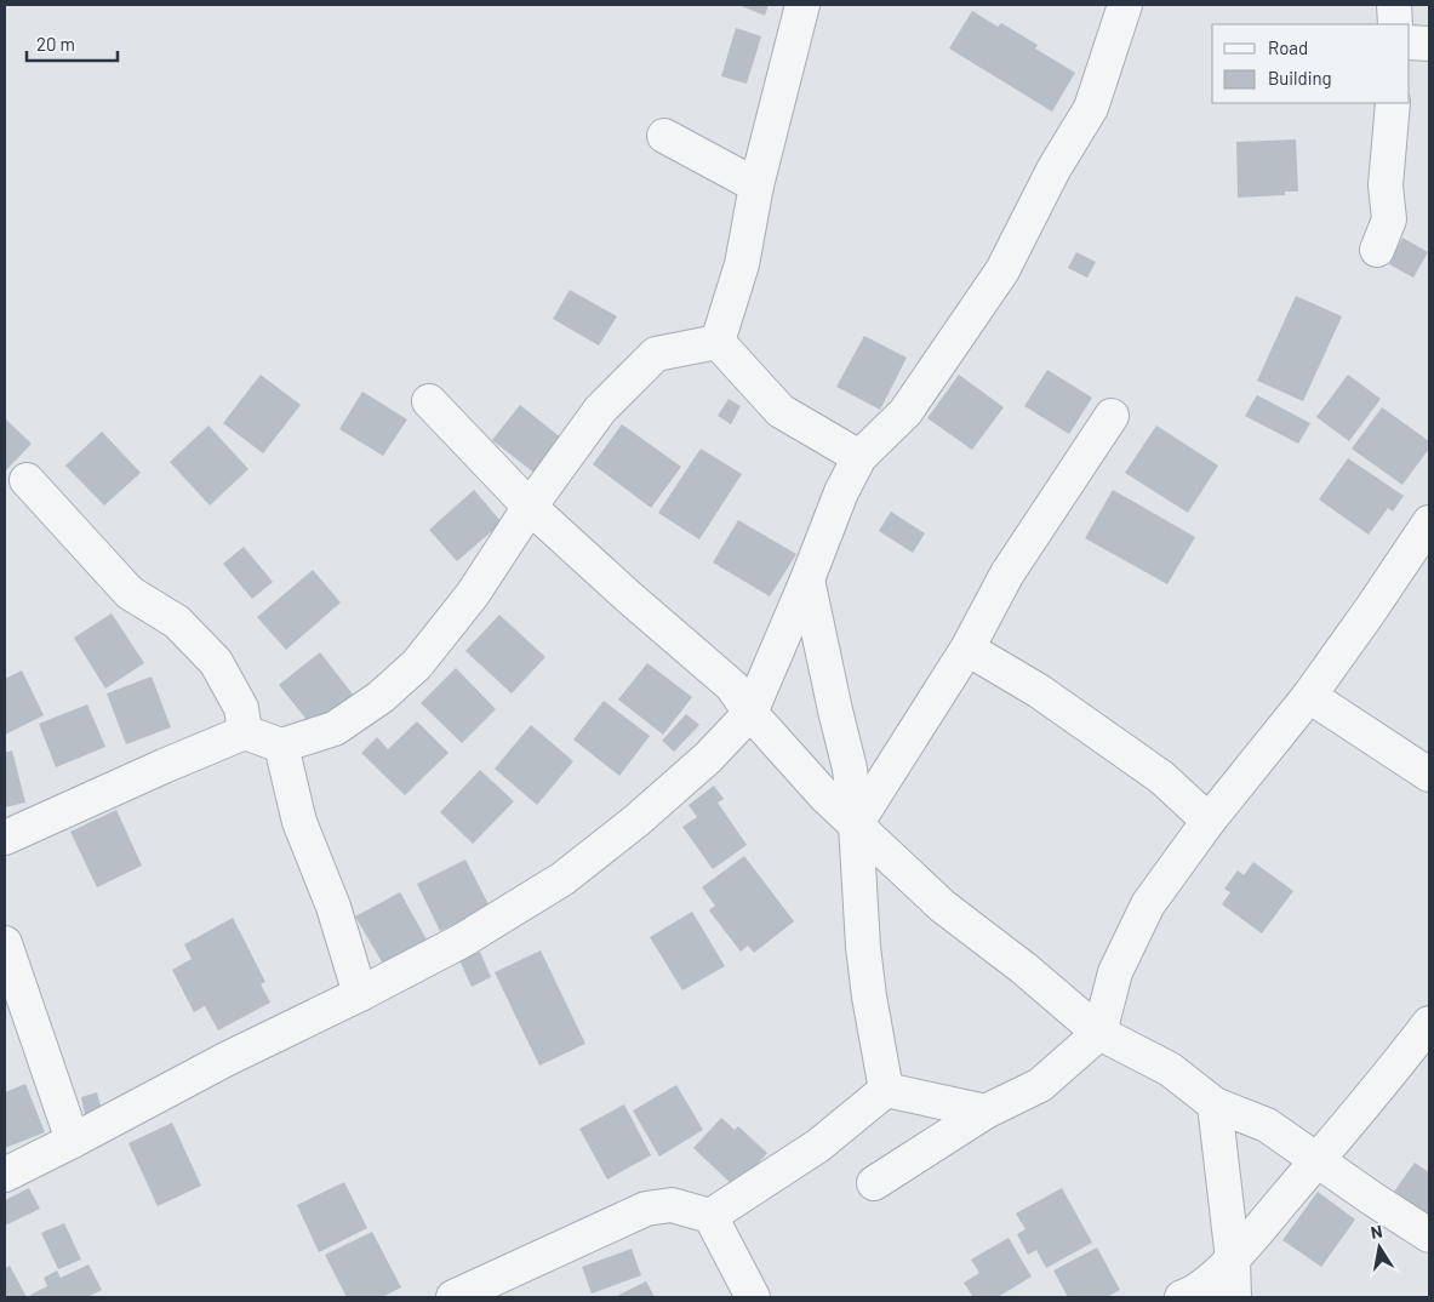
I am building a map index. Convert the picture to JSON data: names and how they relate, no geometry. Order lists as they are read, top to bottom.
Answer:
{
  "legend": ["Road", "Building"],
  "scale_bar": "20 m",
  "north": "top"
}
